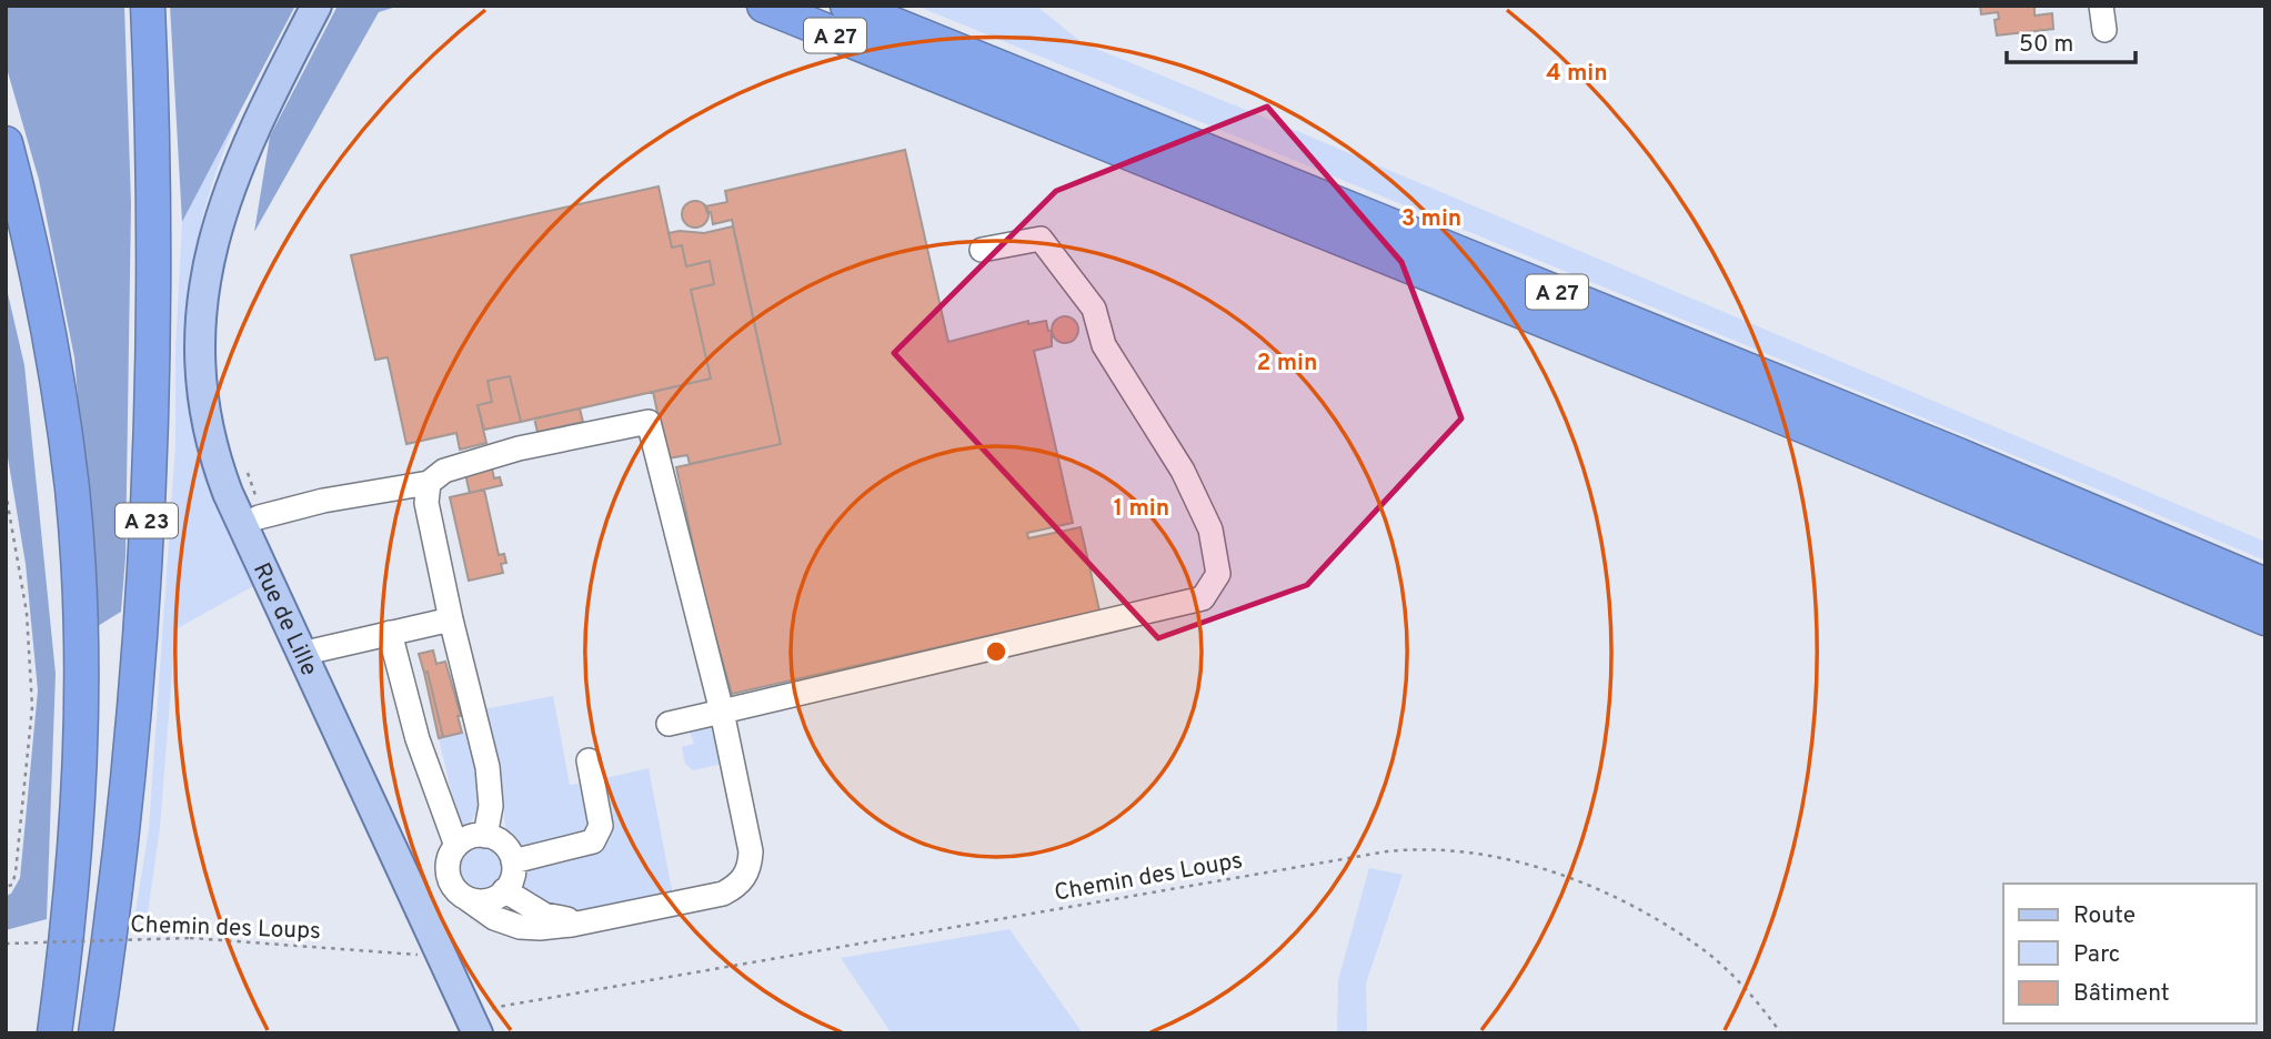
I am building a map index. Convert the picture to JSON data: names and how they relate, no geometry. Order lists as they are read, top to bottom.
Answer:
{
  "streets": {
    "highway": ["A 27", "A 23"],
    "main road": ["Rue de Lille"],
    "path": ["Chemin des Loups"]
  },
  "crossings": [
    ["Rue de Lille", "Chemin des Loups"]
  ],
  "legend": ["Route", "Parc", "Bâtiment"],
  "scale_bar": "50 m",
  "rings": [
    "4 min",
    "3 min",
    "2 min",
    "1 min"
  ]
}
